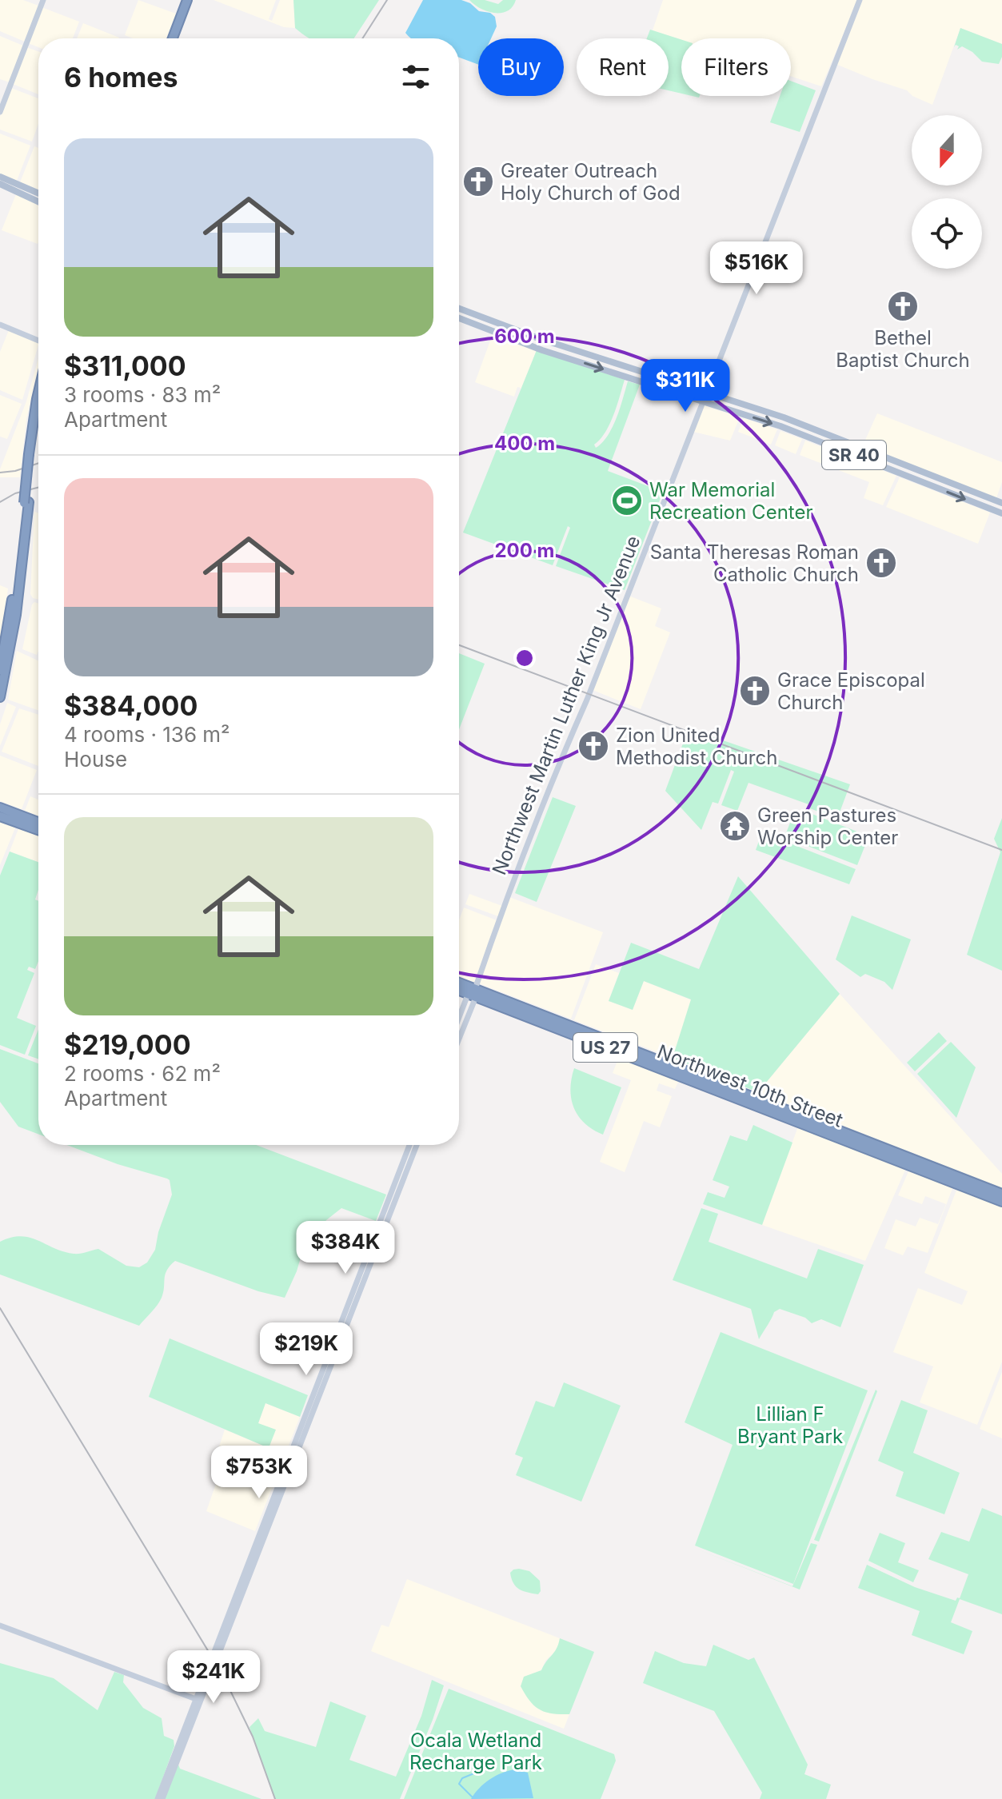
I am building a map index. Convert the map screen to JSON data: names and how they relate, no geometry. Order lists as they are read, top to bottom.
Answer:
{
  "streets": {
    "highway": ["US 27", "Northwest 10th Street"],
    "main road": ["SR 40", "Northwest Martin Luther King Jr Avenue"]
  },
  "crossings": [
    ["SR 40", "Northwest Martin Luther King Jr Avenue"],
    ["Northwest Martin Luther King Jr Avenue", "Northwest 10th Street"]
  ],
  "parks": ["Lillian F Bryant Park", "Ocala Wetland Recharge Park"],
  "places": {
    "church": [
      "Greater Outreach Holy Church of God",
      "Bethel Baptist Church",
      "Santa Theresas Roman Catholic Church",
      "Grace Episcopal Church",
      "Zion United Methodist Church"
    ],
    "sports": ["War Memorial Recreation Center"],
    "temple": ["Green Pastures Worship Center"]
  },
  "north": "bottom",
  "page": {
    "chip": ["Buy", "Rent", "Filters"],
    "heading": "6 homes",
    "list": [
      {
        "name": "$311,000",
        "note": "3 rooms · 83 m² · Apartment"
      },
      {
        "name": "$384,000",
        "note": "4 rooms · 136 m² · House"
      },
      {
        "name": "$219,000",
        "note": "2 rooms · 62 m² · Apartment"
      }
    ],
    "price": [
      "$516K",
      "$311K",
      "$384K",
      "$219K",
      "$753K",
      "$241K"
    ]
  },
  "rings": ["600 m", "400 m", "200 m"]
}
